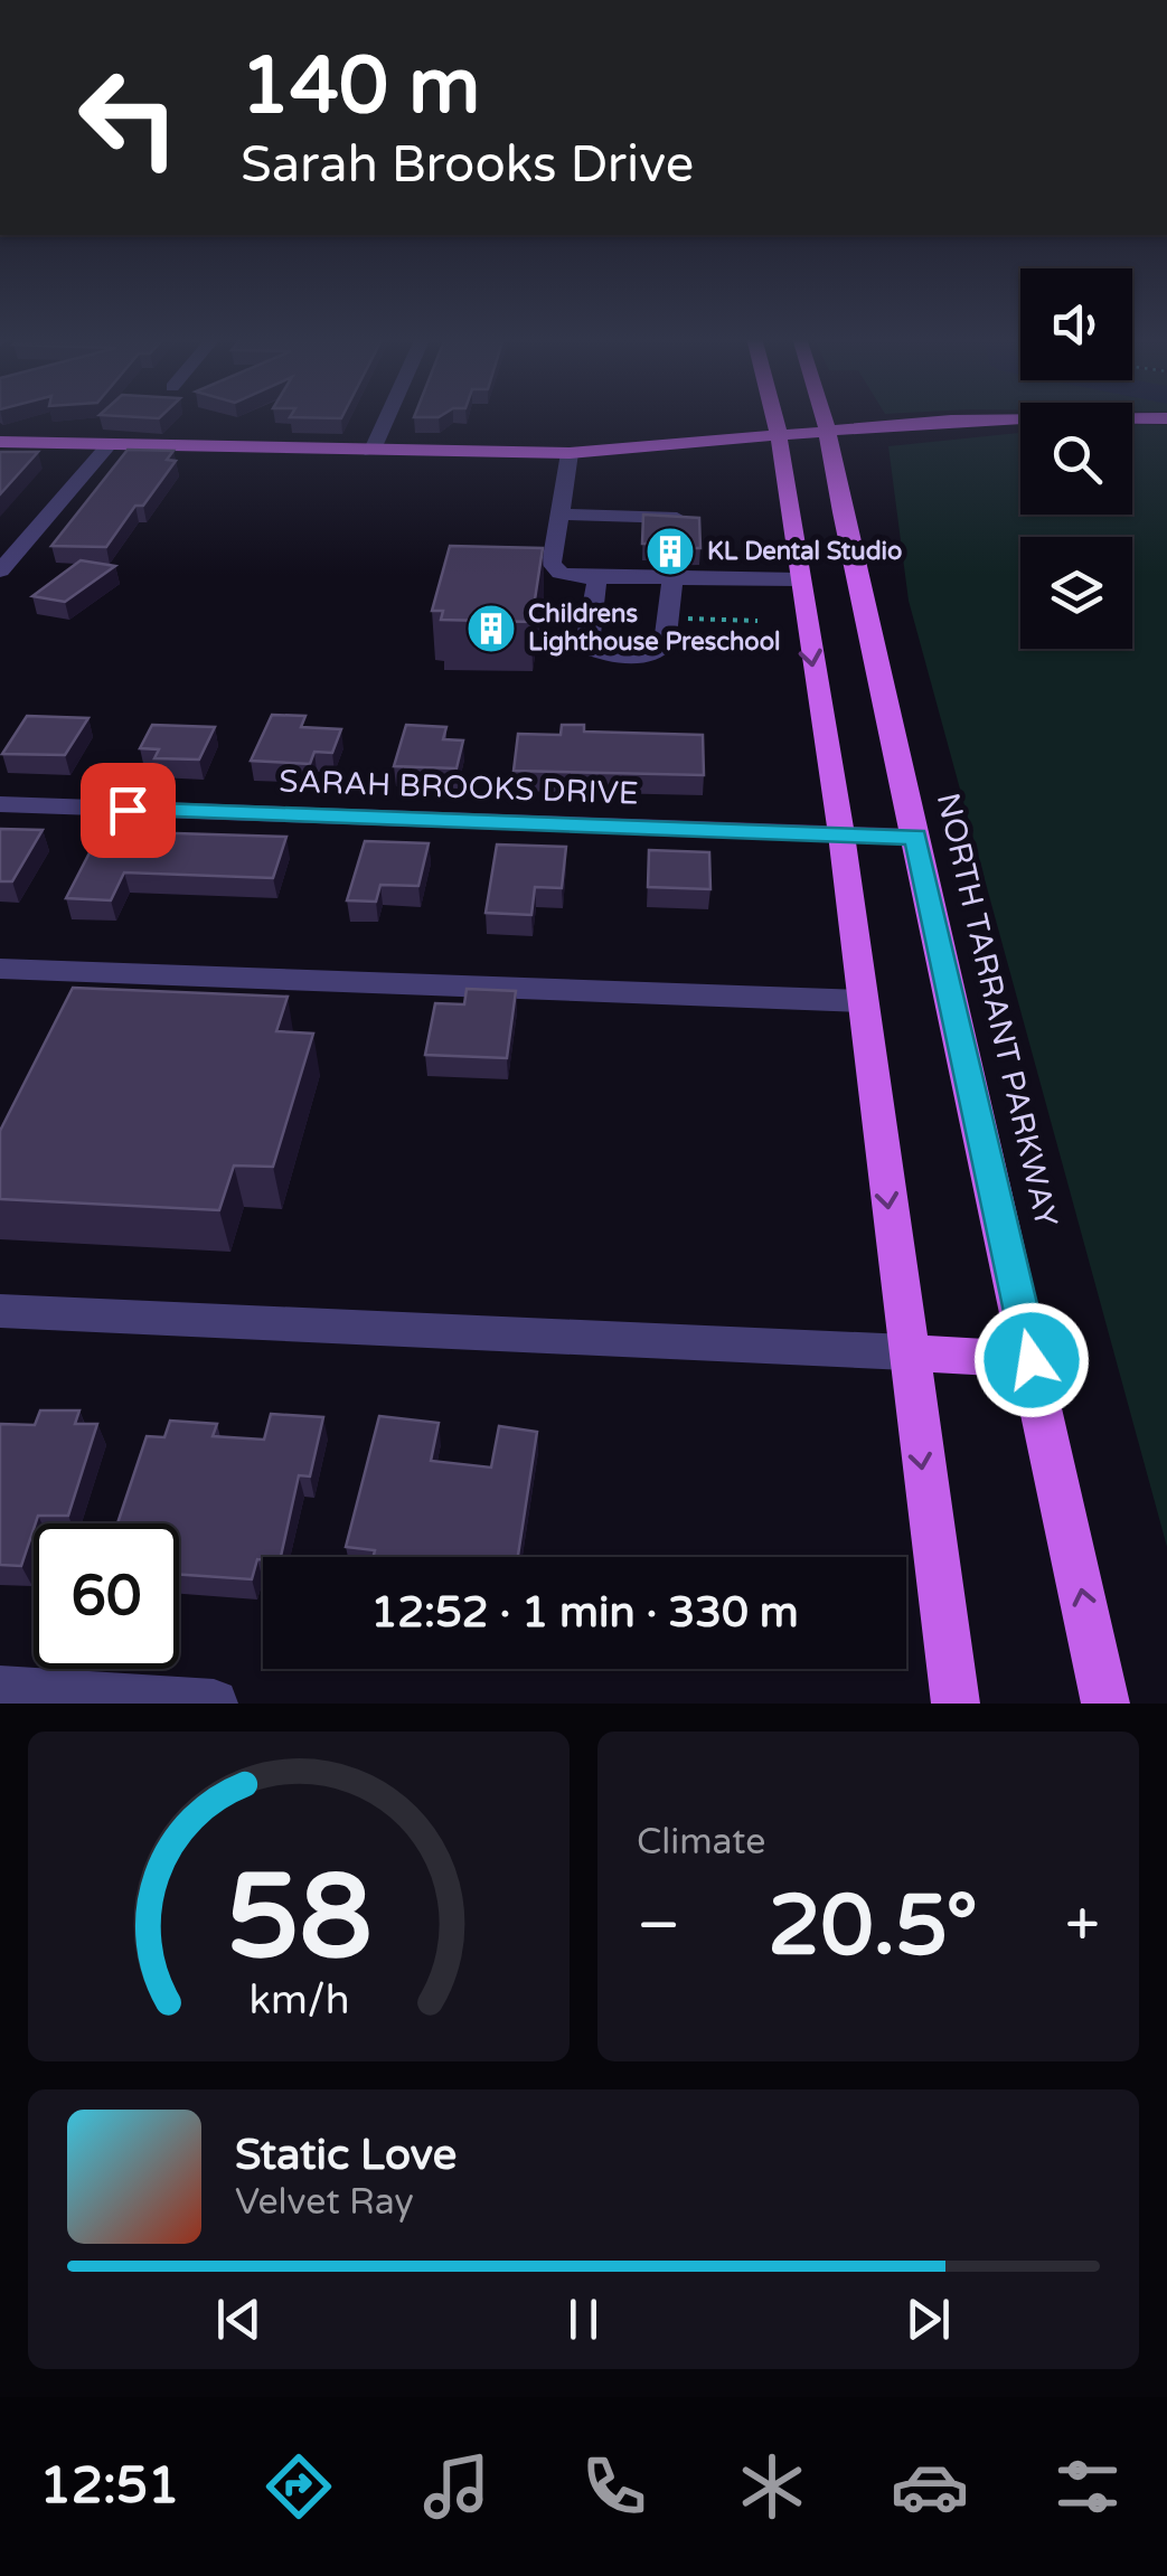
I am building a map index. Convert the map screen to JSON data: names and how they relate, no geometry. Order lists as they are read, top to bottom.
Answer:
{
  "streets": {
    "main road": ["NORTH TARRANT PARKWAY"],
    "street": ["SARAH BROOKS DRIVE"]
  },
  "crossings": [
    ["SARAH BROOKS DRIVE", "NORTH TARRANT PARKWAY"]
  ],
  "places": {
    "building": ["KL Dental Studio", "Childrens Lighthouse Preschool"]
  },
  "page": {
    "turn": ["140 m", "Sarah Brooks Drive"],
    "limit": "60",
    "trip": "12:52 · 1 min · 330 m",
    "tile": "Climate",
    "heat": ["−", "20.5°", "+"],
    "song": ["Static Love", "Velvet Ray"],
    "tabs": "12:51",
    "gauge": ["58", "km/h"]
  }
}
